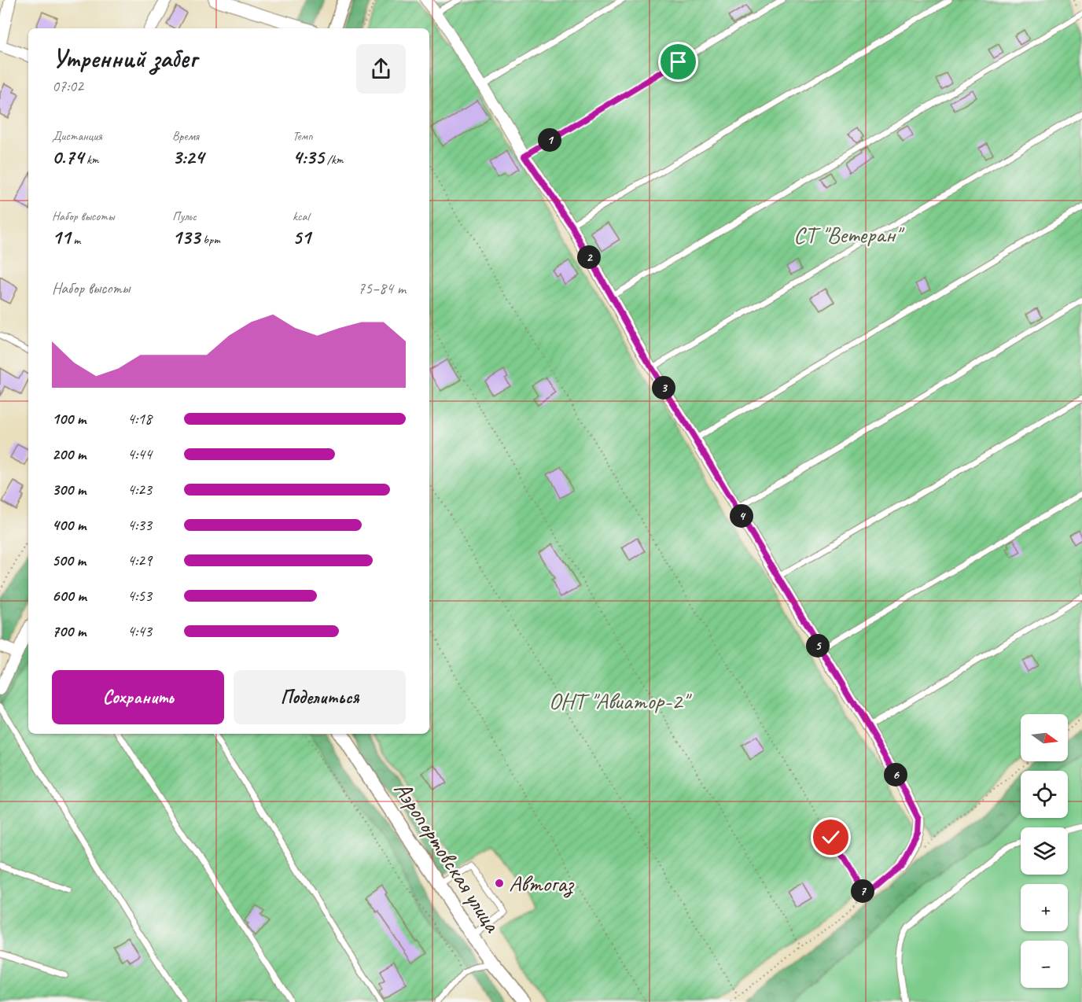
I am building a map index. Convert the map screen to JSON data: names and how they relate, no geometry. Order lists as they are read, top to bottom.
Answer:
{
  "streets": {
    "street": ["Аэропортовская улица"]
  },
  "parks": ["СТ \"Ветеран\"", "ОНТ \"Авиатор-2\""],
  "places": ["Автогаз"],
  "north": "right",
  "page": {
    "heading": ["Утренний забег", "07:02"],
    "stats": [
      ["Дистанция", "0.74 km"],
      ["Время", "3:24"],
      ["Темп", "4:35 /km"],
      ["Набор высоты", "11 m"],
      ["Пульс", "133 bpm"],
      ["kcal", "51"]
    ],
    "pins": [
      "1",
      "2",
      "3",
      "4",
      "5",
      "6",
      "7"
    ],
    "chart": ["Набор высоты", "75–84 m"],
    "list": [
      {
        "name": "100 m",
        "note": "4:18"
      },
      {
        "name": "200 m",
        "note": "4:44"
      },
      {
        "name": "300 m",
        "note": "4:23"
      },
      {
        "name": "400 m",
        "note": "4:33"
      },
      {
        "name": "500 m",
        "note": "4:29"
      },
      {
        "name": "600 m",
        "note": "4:53"
      },
      {
        "name": "700 m",
        "note": "4:43"
      }
    ],
    "buttons": ["Сохранить", "Поделиться"],
    "map_buttons": ["+", "−"]
  }
}
